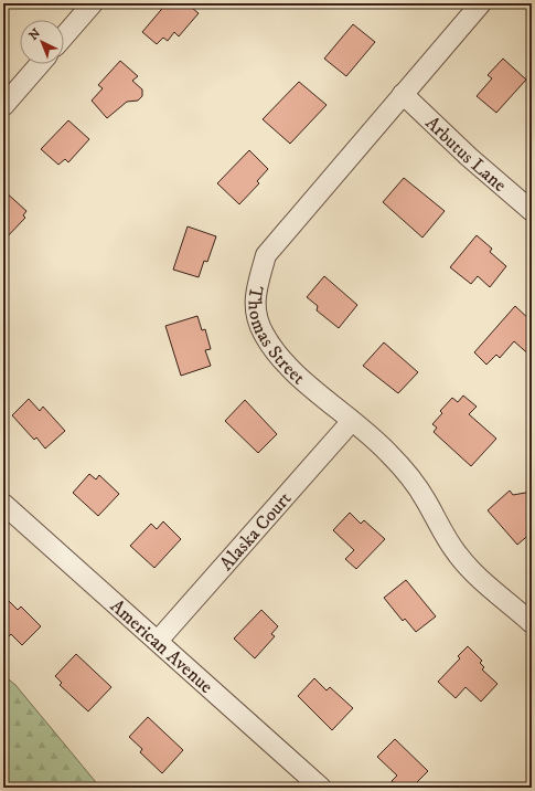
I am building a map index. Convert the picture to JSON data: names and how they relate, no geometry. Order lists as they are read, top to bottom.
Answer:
{
  "streets": {
    "street": [
      "Arbutus Lane",
      "Thomas Street",
      "Alaska Court",
      "American Avenue"
    ]
  },
  "crossings": [
    ["Arbutus Lane", "Thomas Street"],
    ["Thomas Street", "Alaska Court"],
    ["Alaska Court", "American Avenue"]
  ],
  "north": "top left"
}
